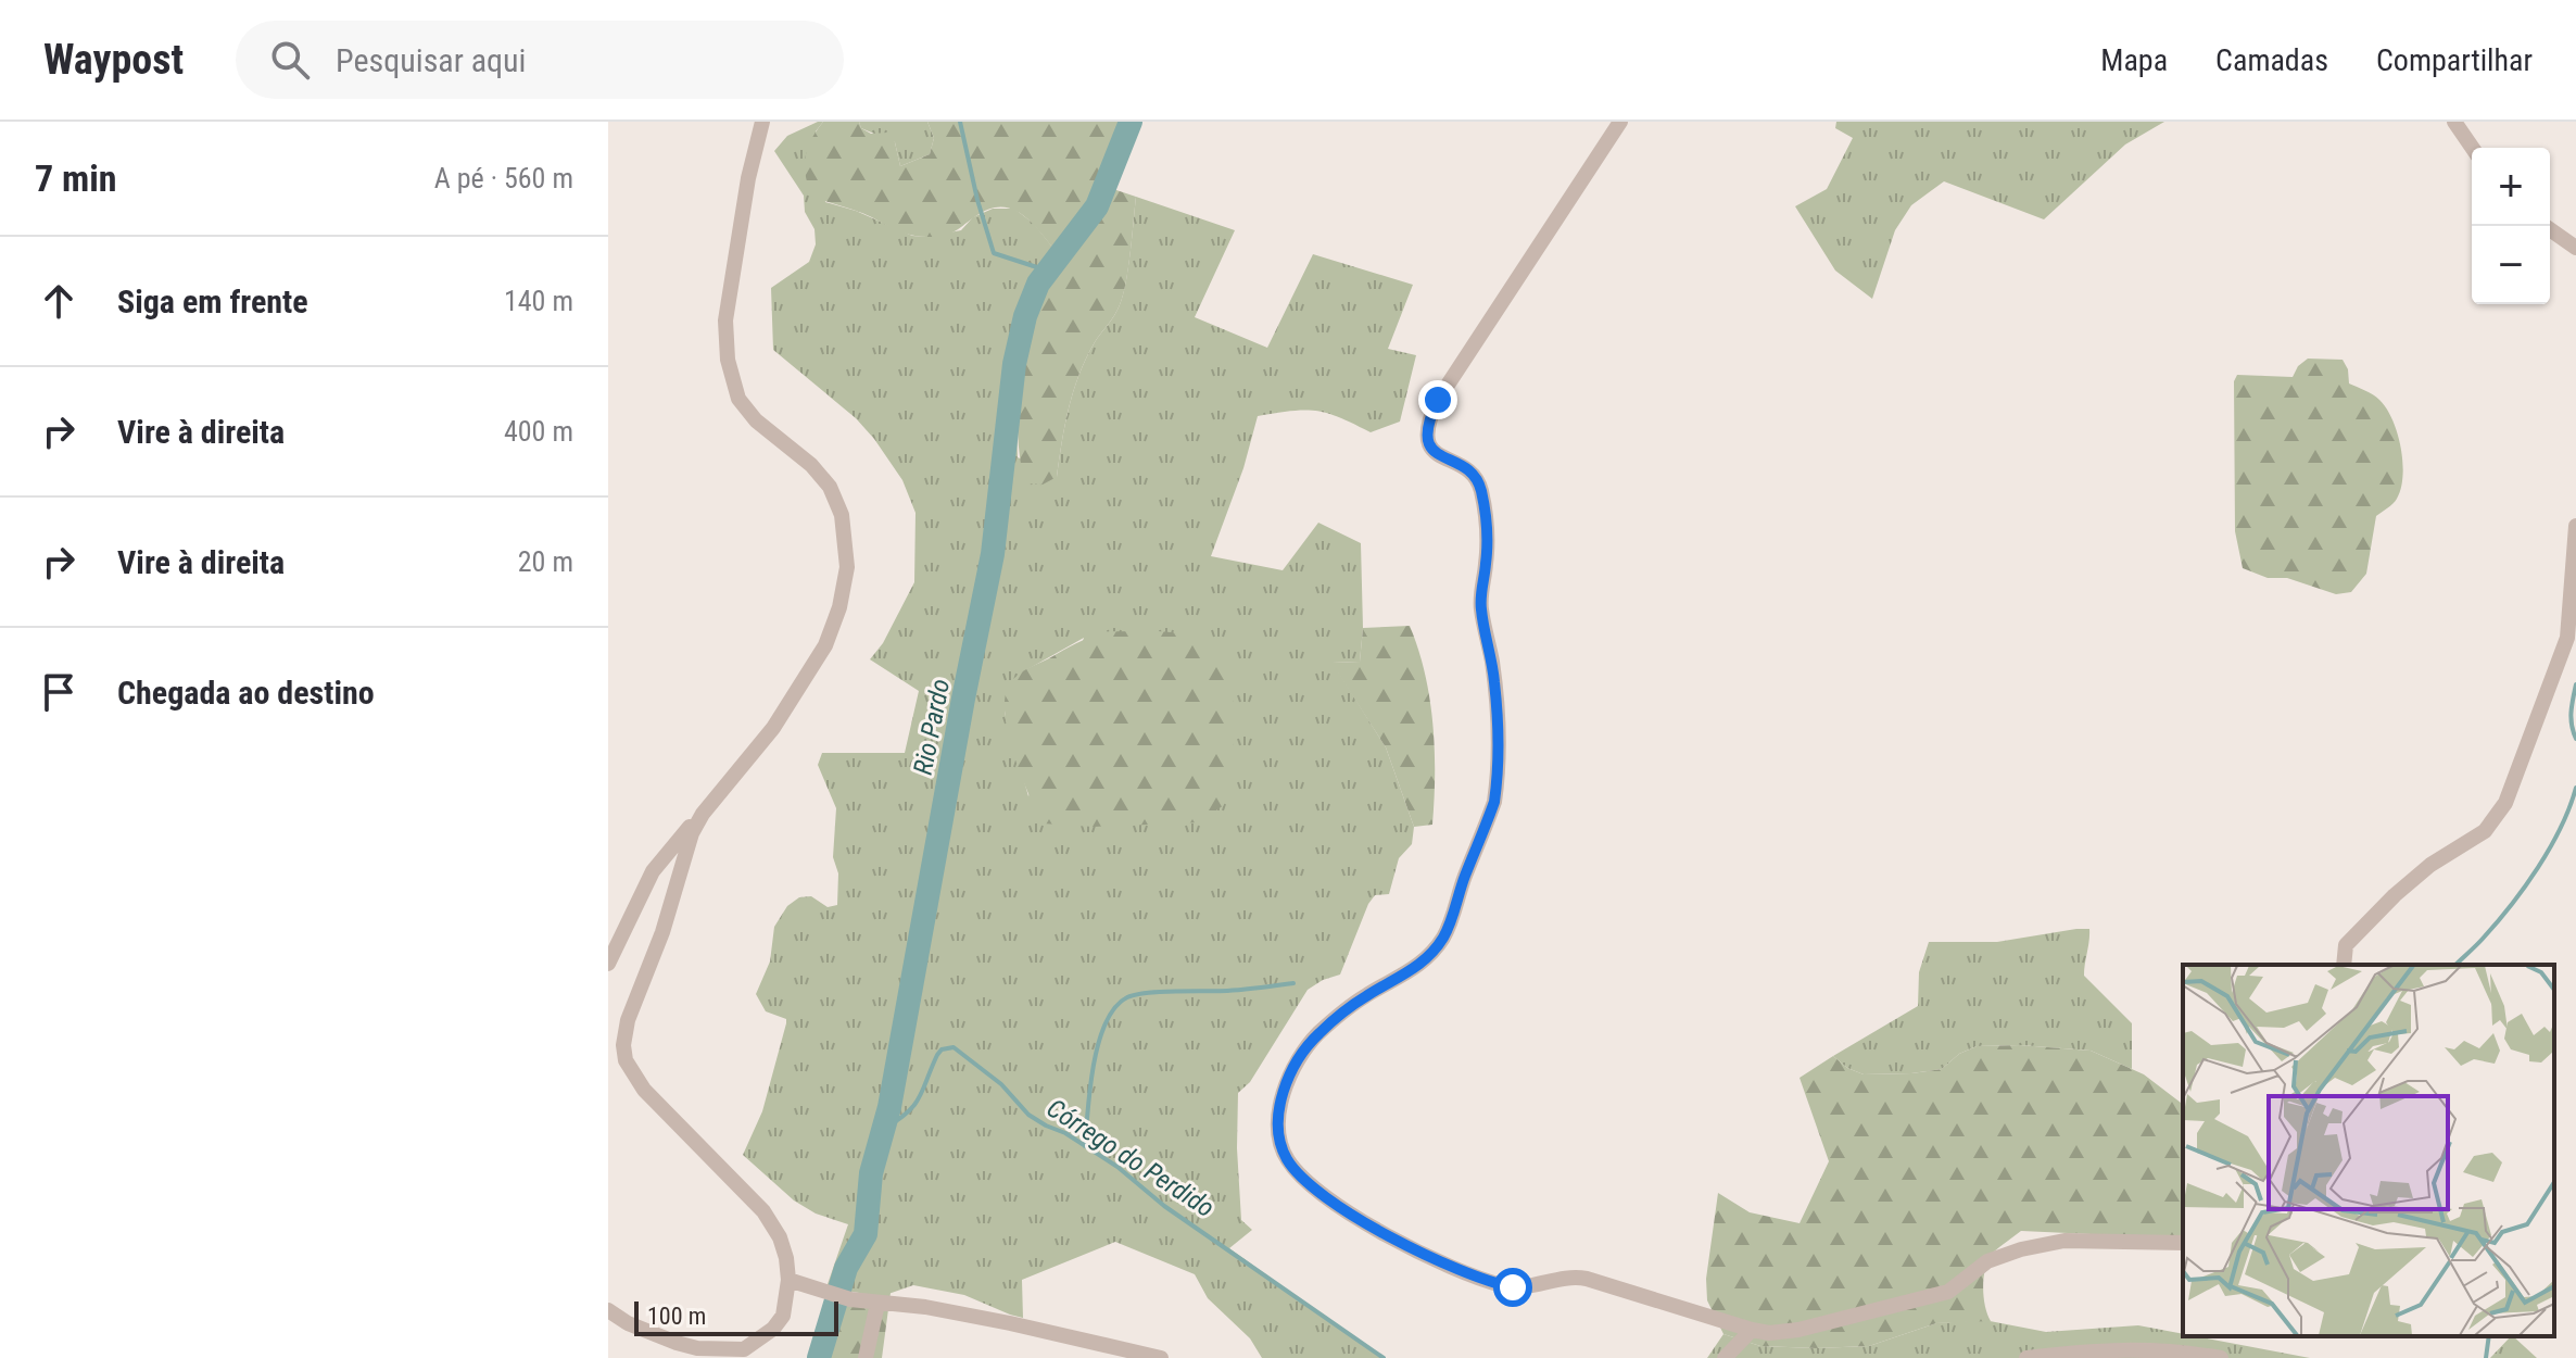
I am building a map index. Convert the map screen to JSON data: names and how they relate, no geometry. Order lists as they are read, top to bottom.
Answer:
{
  "water": ["Rio Pardo", "Córrego do Perdido"],
  "scale_bar": "100 m",
  "page": {
    "header": "Waypost",
    "search": "Pesquisar aqui",
    "nav": ["Mapa", "Camadas", "Compartilhar"],
    "heading": ["7 min", "A pé · 560 m"],
    "map_buttons": ["+", "−"],
    "list": [
      ["Siga em frente", "140 m"],
      ["Vire à direita", "400 m"],
      ["Vire à direita", "20 m"],
      "Chegada ao destino"
    ],
    "scale": "100 m"
  }
}
